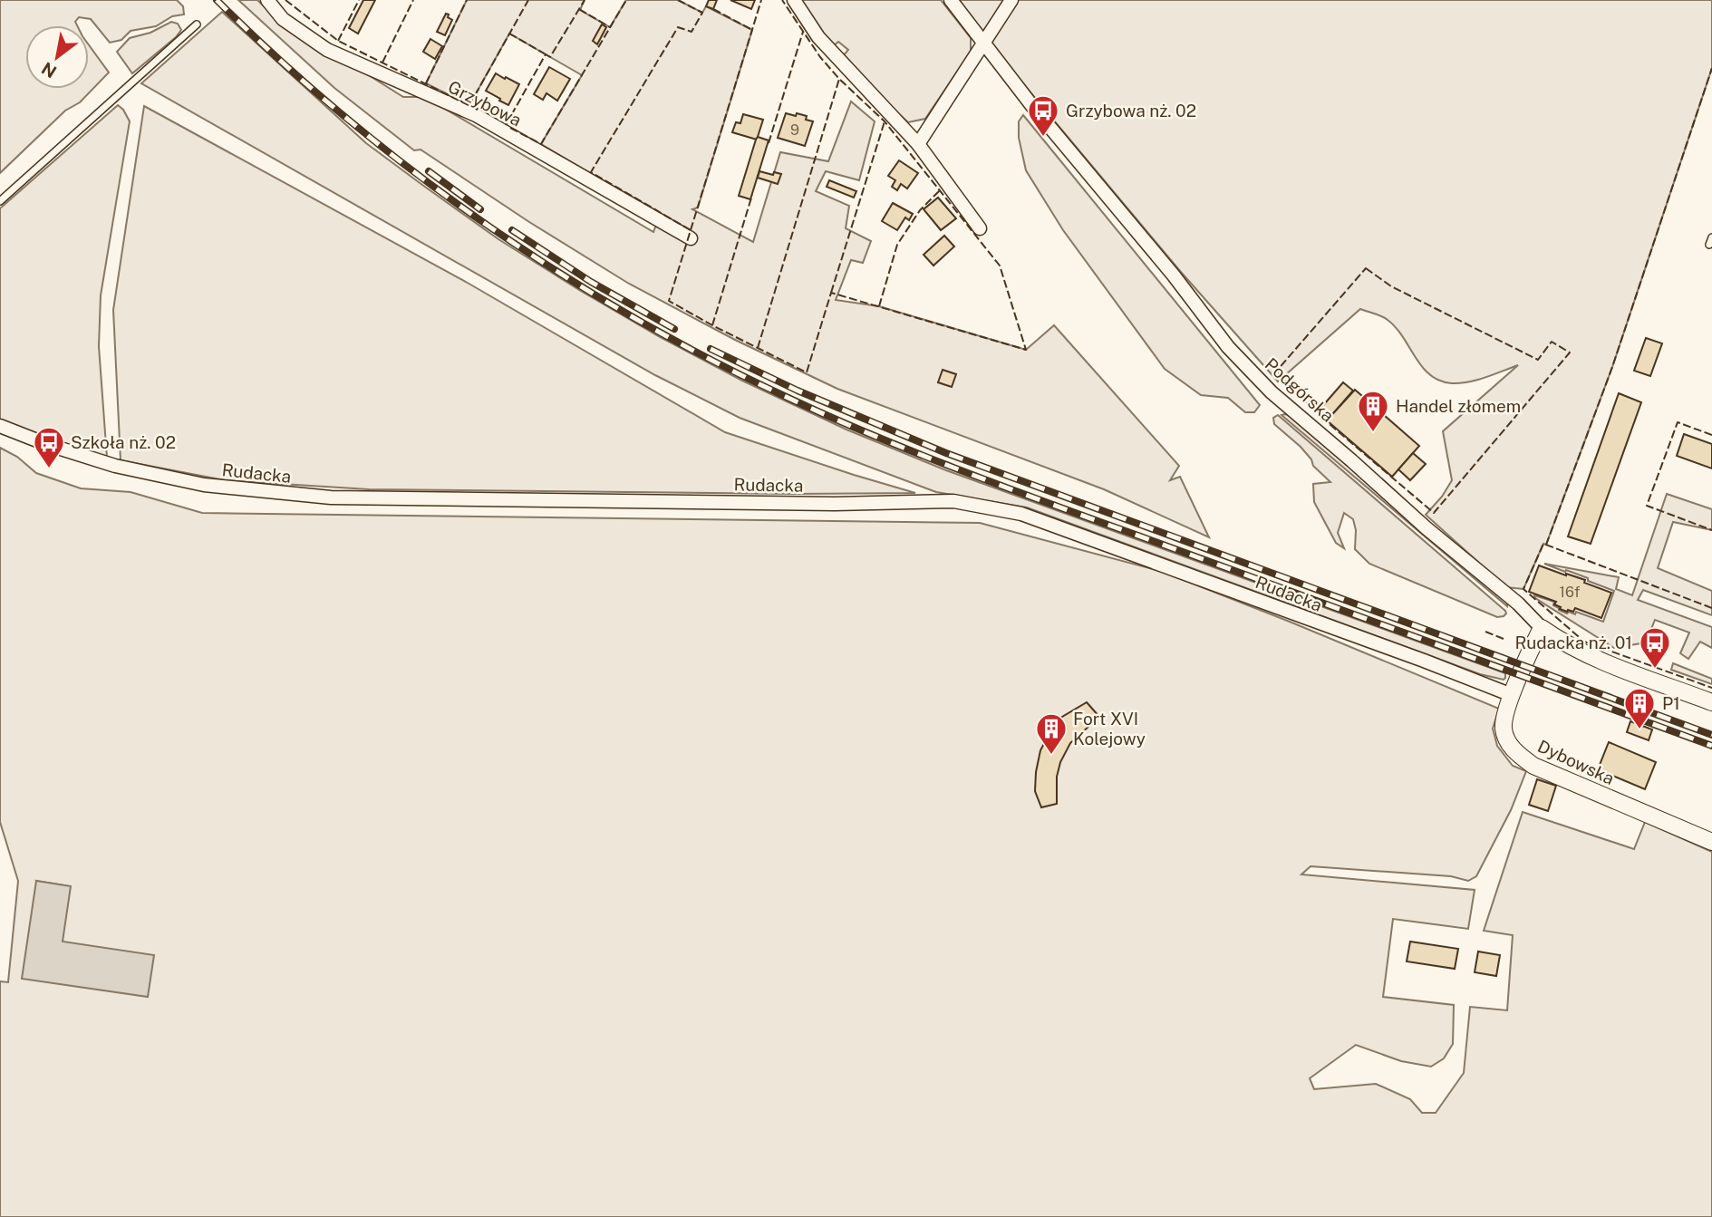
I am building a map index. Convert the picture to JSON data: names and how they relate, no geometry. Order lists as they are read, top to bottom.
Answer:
{
  "streets": {
    "street": [
      "Grzybowa",
      "Podgórska",
      "Rudacka",
      "Dybowska"
    ]
  },
  "crossings": [
    ["Podgórska", "Dybowska"],
    ["Rudacka", "Dybowska"]
  ],
  "places": {
    "bus stop": ["Grzybowa nż. 02", "Szkoła nż. 02", "Rudacka nż. 01"],
    "building": ["Handel złomem", "P1", "Fort XVI Kolejowy"]
  },
  "house_numbers": ["9", "16f"],
  "north": "bottom left"
}
